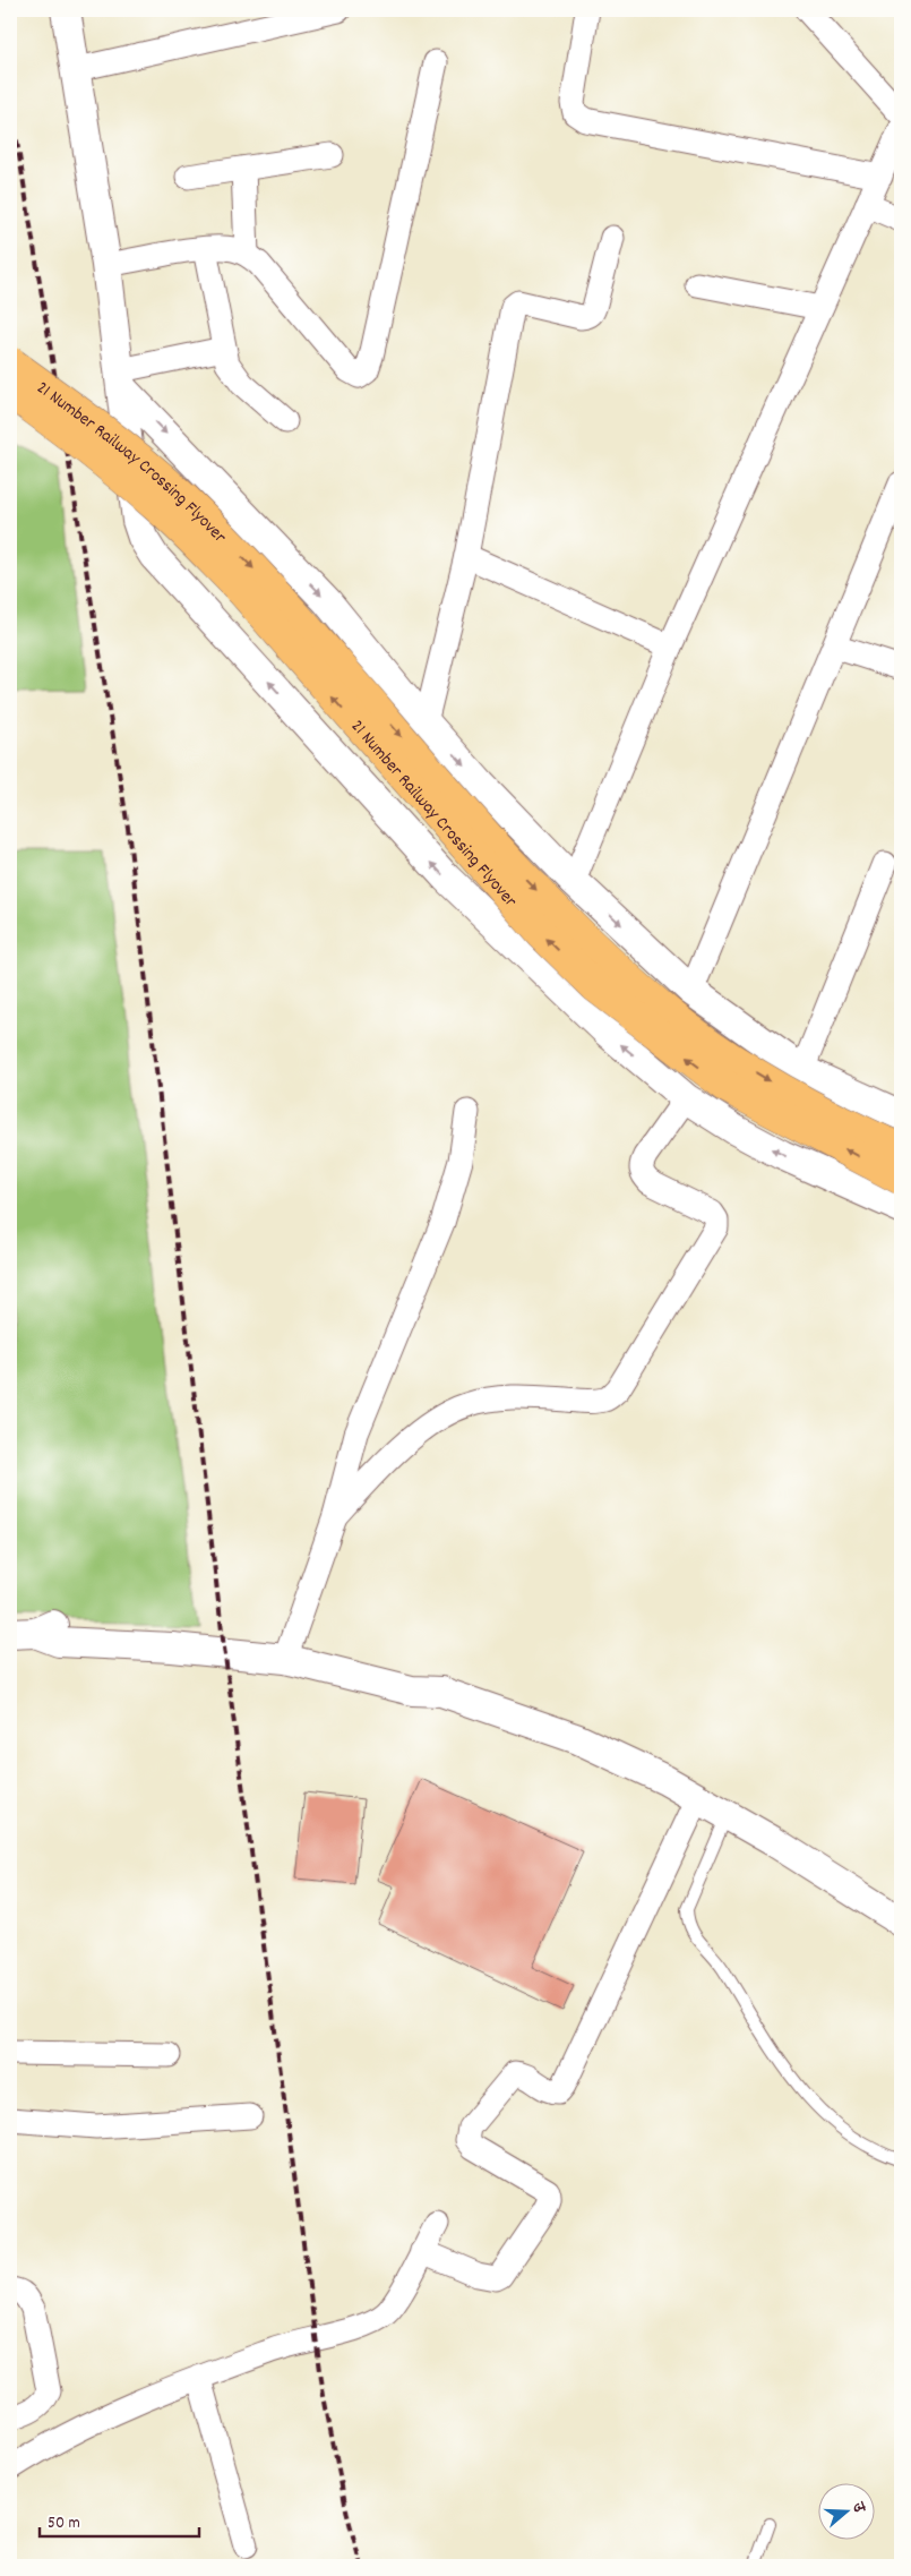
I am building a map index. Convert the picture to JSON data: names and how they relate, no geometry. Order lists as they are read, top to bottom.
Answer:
{
  "streets": {
    "main road": ["21 Number Railway Crossing Flyover"]
  },
  "scale_bar": "50 m",
  "north": "right"
}
